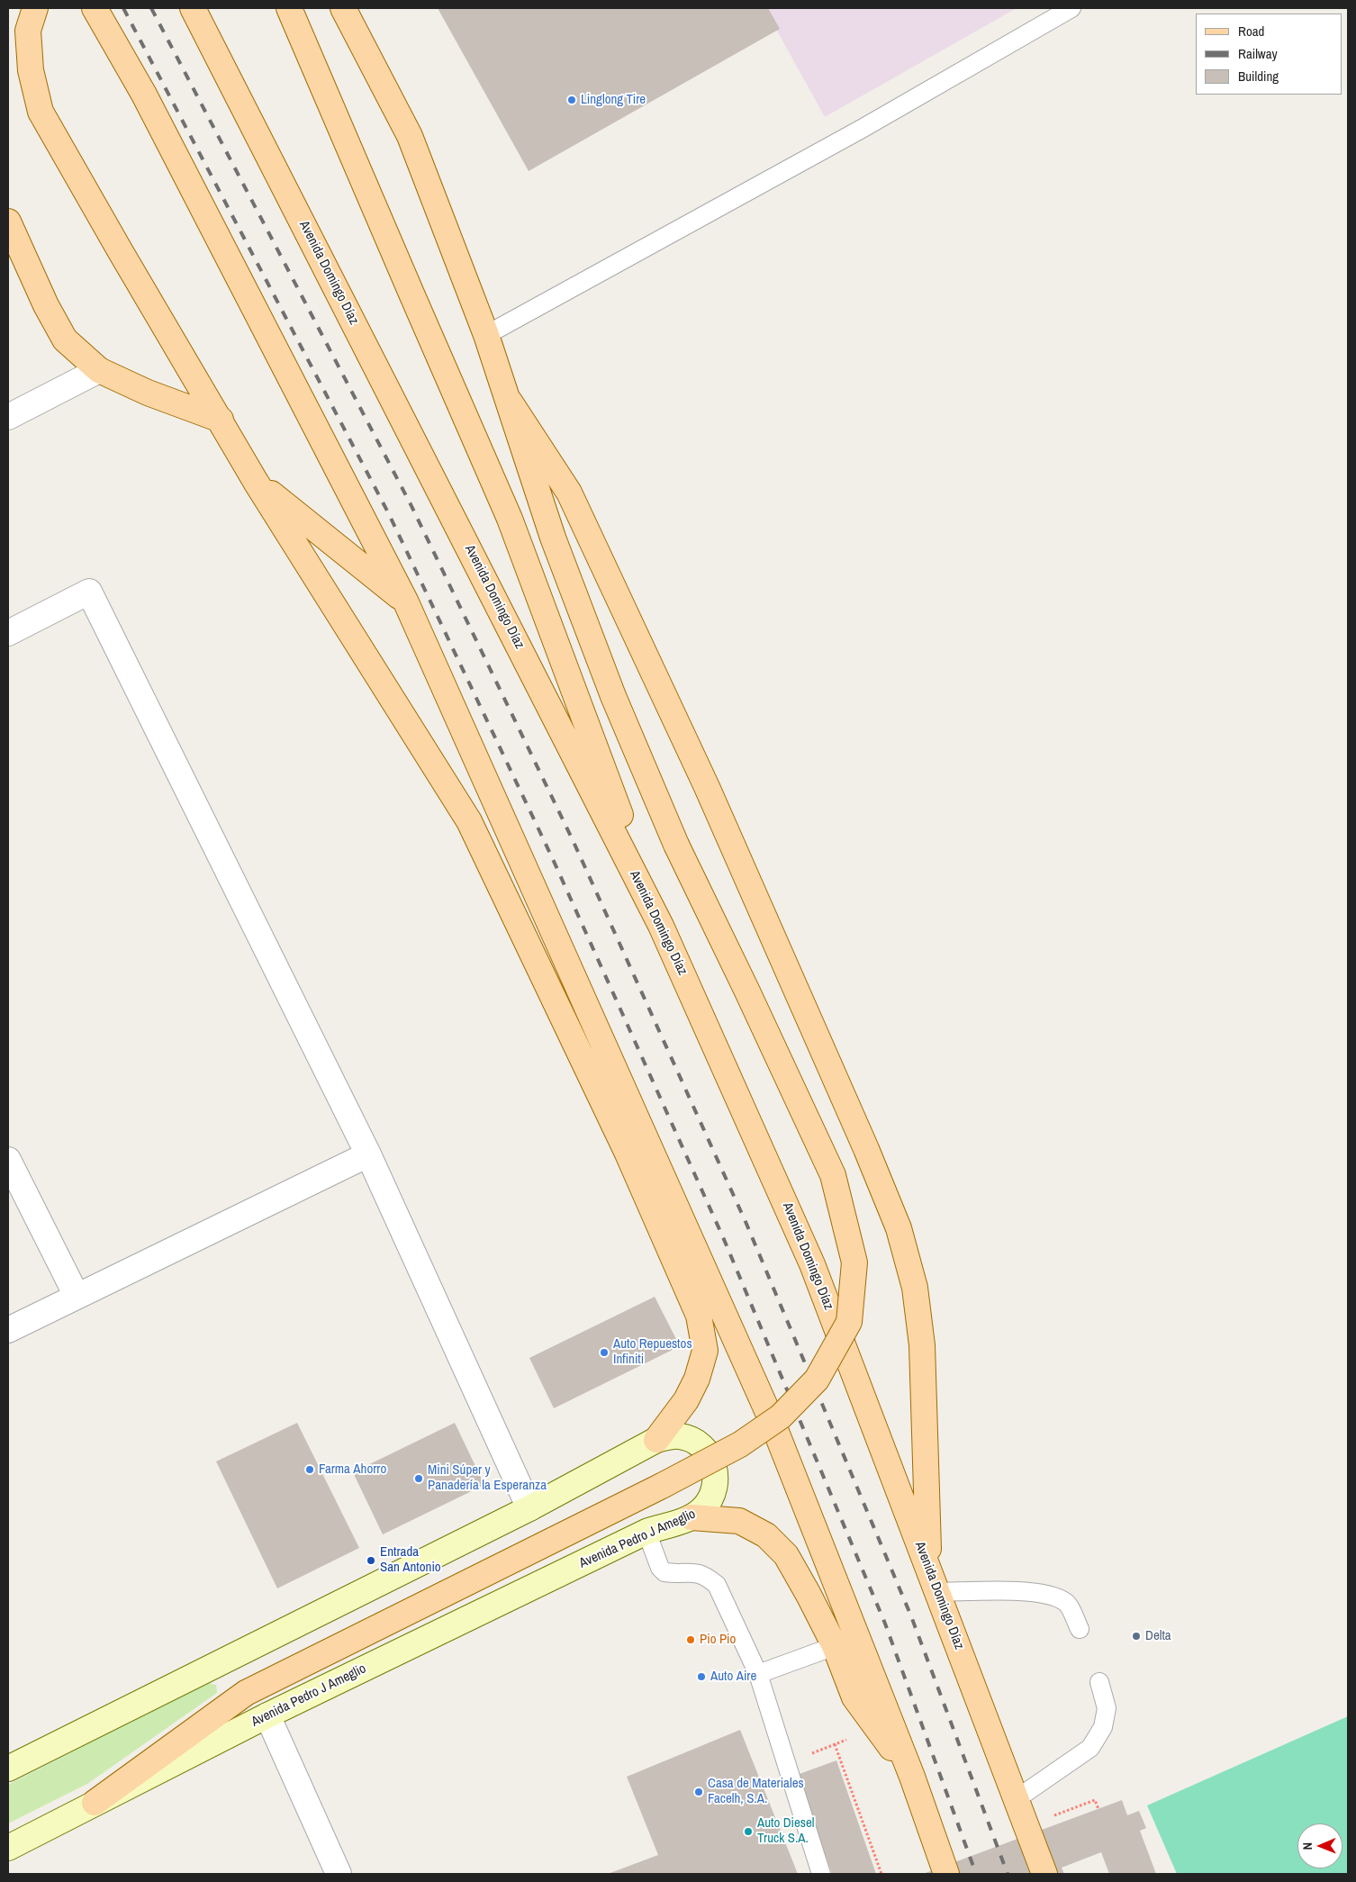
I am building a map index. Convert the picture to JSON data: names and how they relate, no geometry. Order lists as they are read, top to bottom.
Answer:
{
  "streets": {
    "main road": ["Avenida Domingo Díaz"],
    "street": ["Avenida Pedro J Ameglio"]
  },
  "places": [
    "Linglong Tire",
    "Auto Repuestos Infiniti",
    "Farma Ahorro",
    "Mini Súper y Panadería la Esperanza",
    "Entrada San Antonio",
    "Delta",
    "Pio Pio",
    "Auto Aire",
    "Casa de Materiales Facelh, S.A.",
    "Auto Diesel Truck S.A."
  ],
  "legend": ["Road", "Railway", "Building"],
  "north": "left"
}
